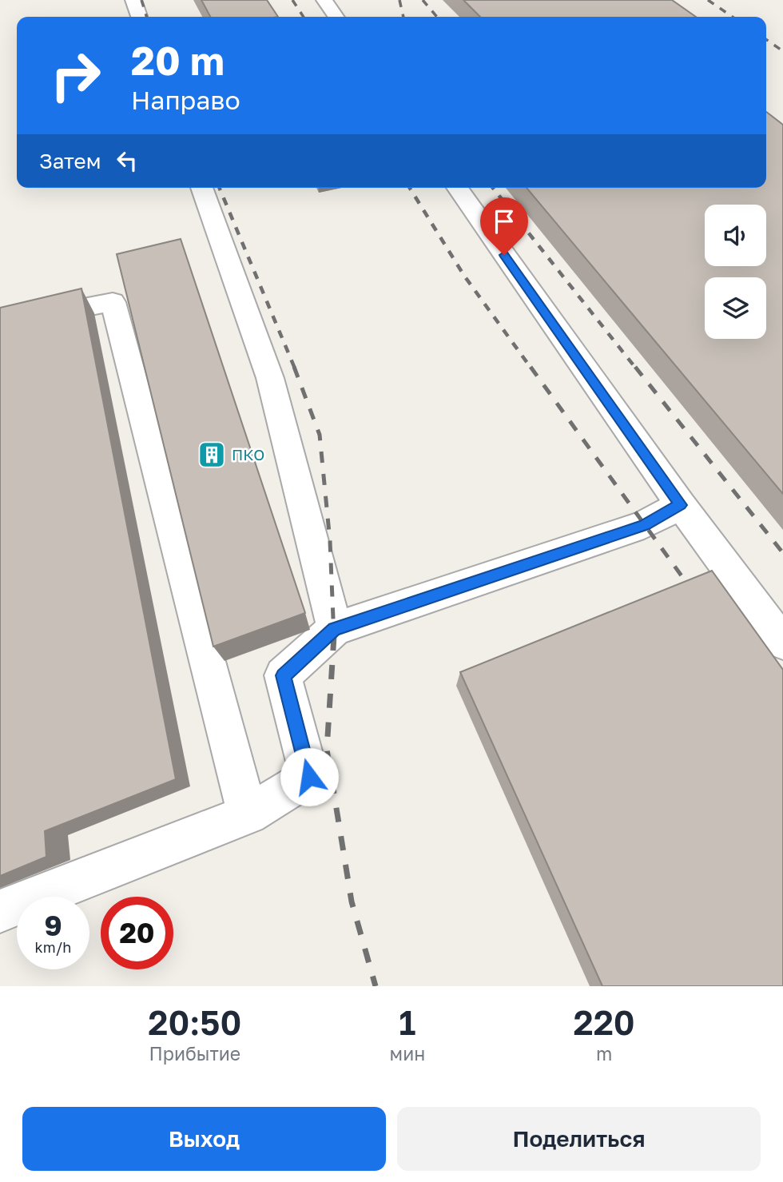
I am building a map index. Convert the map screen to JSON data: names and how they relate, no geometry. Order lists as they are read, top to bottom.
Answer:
{
  "places": {
    "building": ["ПКО"]
  },
  "page": {
    "turn": ["20 m", "Направо"],
    "then": "Затем",
    "speed": "9 km/h",
    "limit": "20",
    "eta": [
      "20:50",
      "Прибытие",
      "1",
      "мин",
      "220",
      "m"
    ],
    "buttons": ["Выход", "Поделиться"]
  }
}
